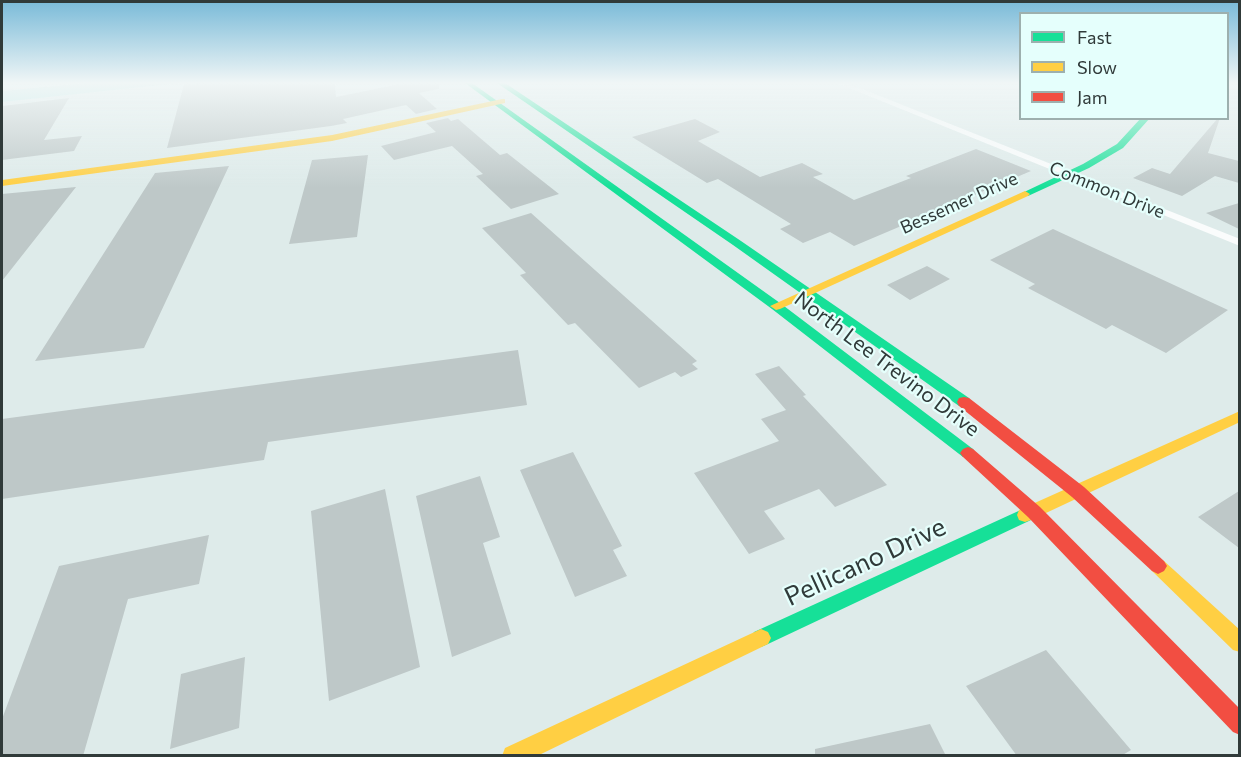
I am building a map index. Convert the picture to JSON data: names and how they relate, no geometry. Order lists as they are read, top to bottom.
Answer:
{
  "streets": {
    "main road": ["Bessemer Drive", "North Lee Trevino Drive", "Pellicano Drive"],
    "street": ["Common Drive"]
  },
  "crossings": [
    ["Common Drive", "Bessemer Drive"],
    ["Bessemer Drive", "North Lee Trevino Drive"],
    ["North Lee Trevino Drive", "Pellicano Drive"]
  ],
  "legend": ["Fast", "Slow", "Jam"]
}
